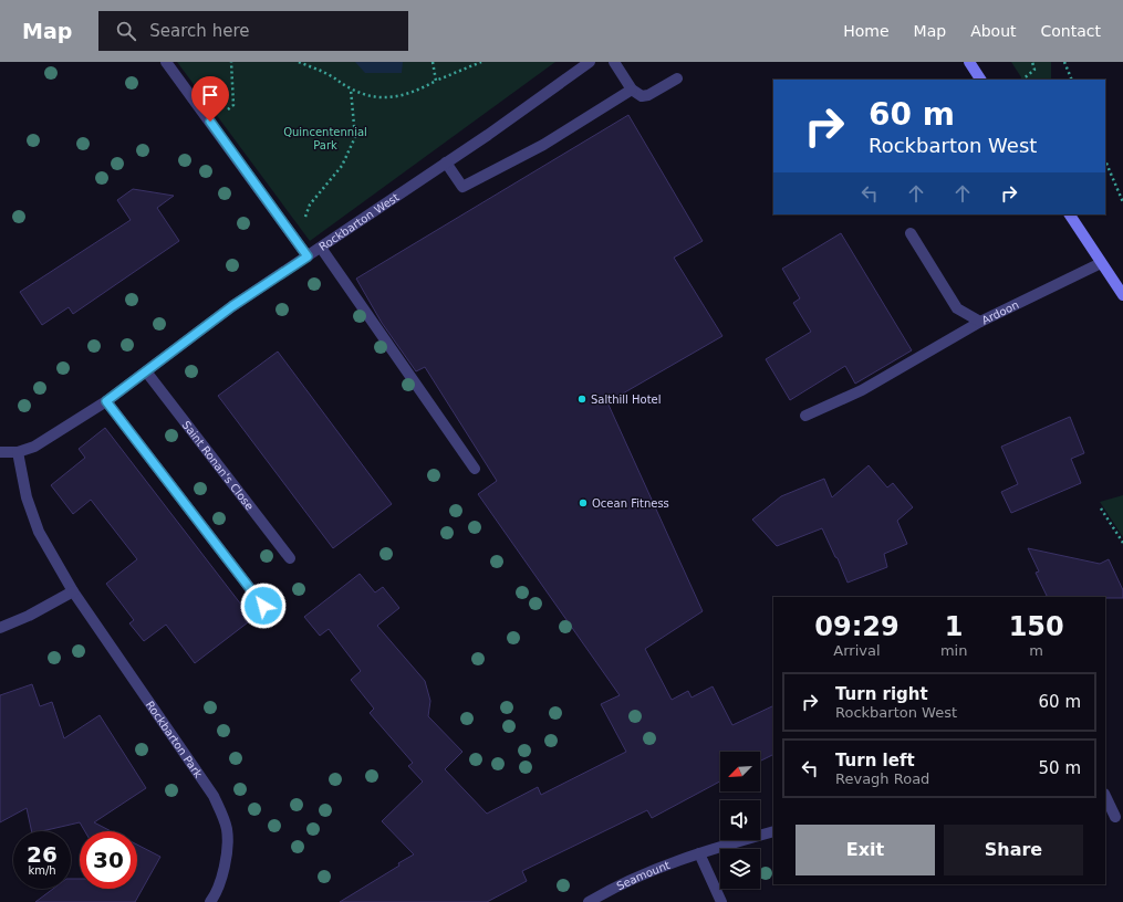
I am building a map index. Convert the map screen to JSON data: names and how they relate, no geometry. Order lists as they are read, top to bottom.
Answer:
{
  "streets": {
    "street": [
      "Rockbarton West",
      "Ardoon",
      "Saint Ronan's Close",
      "Rockbarton Park",
      "Seamount"
    ]
  },
  "crossings": [
    ["Rockbarton West", "Saint Ronan's Close"],
    ["Rockbarton West", "Rockbarton Park"]
  ],
  "parks": ["Quincentennial Park"],
  "places": ["Salthill Hotel", "Ocean Fitness"],
  "north": "bottom left",
  "page": {
    "header": "Map",
    "search": "Search here",
    "nav": [
      "Home",
      "Map",
      "About",
      "Contact"
    ],
    "turn": ["60 m", "Rockbarton West"],
    "eta": [
      "09:29",
      "Arrival",
      "1",
      "min",
      "150",
      "m"
    ],
    "list": [
      {
        "name": "Turn right",
        "note": "Rockbarton West",
        "value": "60 m"
      },
      {
        "name": "Turn left",
        "note": "Revagh Road",
        "value": "50 m"
      }
    ],
    "buttons": ["Exit", "Share"],
    "speed": "26 km/h",
    "limit": "30"
  }
}
